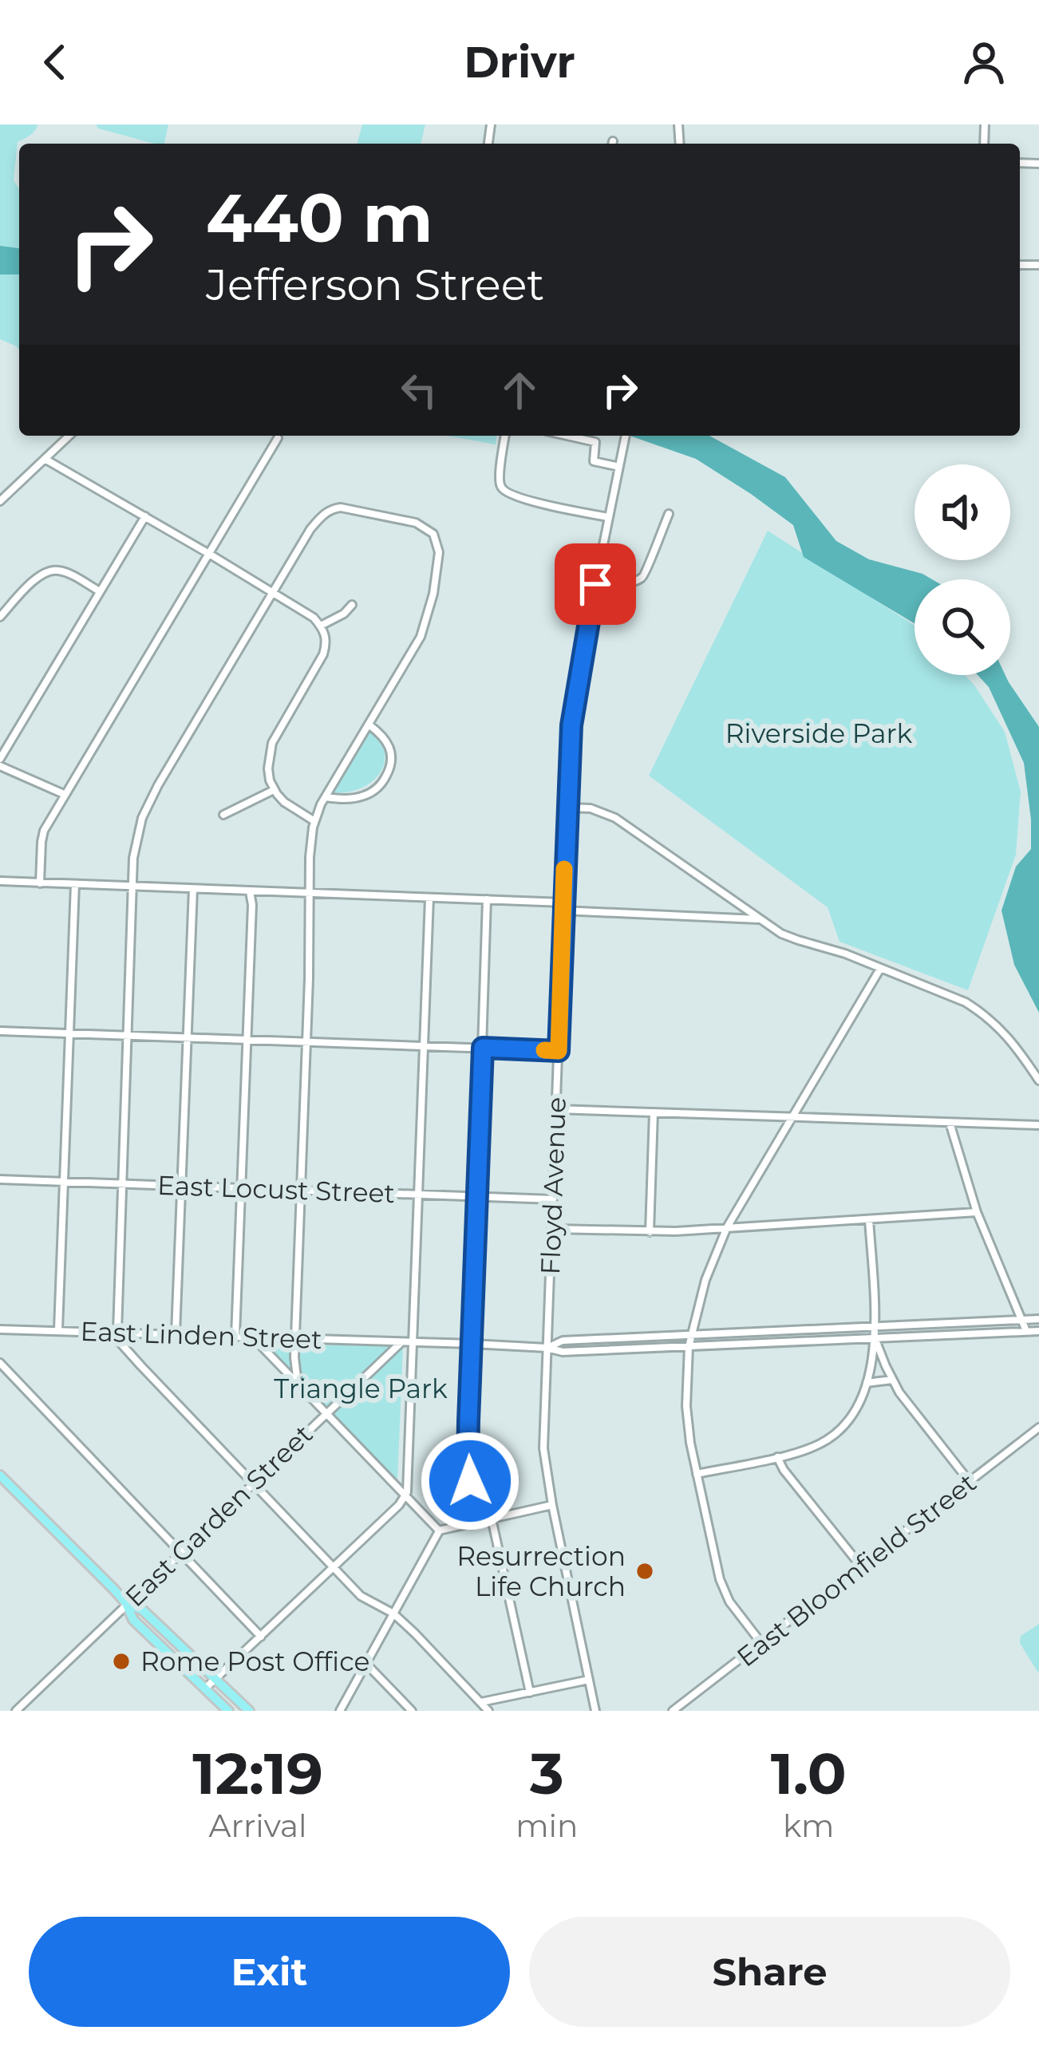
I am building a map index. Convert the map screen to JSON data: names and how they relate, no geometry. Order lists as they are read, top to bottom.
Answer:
{
  "streets": {
    "street": [
      "Floyd Avenue",
      "East Locust Street",
      "East Linden Street",
      "East Garden Street",
      "East Bloomfield Street"
    ]
  },
  "crossings": [
    ["Floyd Avenue", "East Locust Street"],
    ["East Linden Street", "East Garden Street"]
  ],
  "parks": ["Riverside Park", "Triangle Park"],
  "places": ["Resurrection Life Church", "Rome Post Office"],
  "page": {
    "header": "Drivr",
    "turn": ["440 m", "Jefferson Street"],
    "eta": [
      "12:19",
      "Arrival",
      "3",
      "min",
      "1.0",
      "km"
    ],
    "buttons": ["Exit", "Share"]
  }
}
